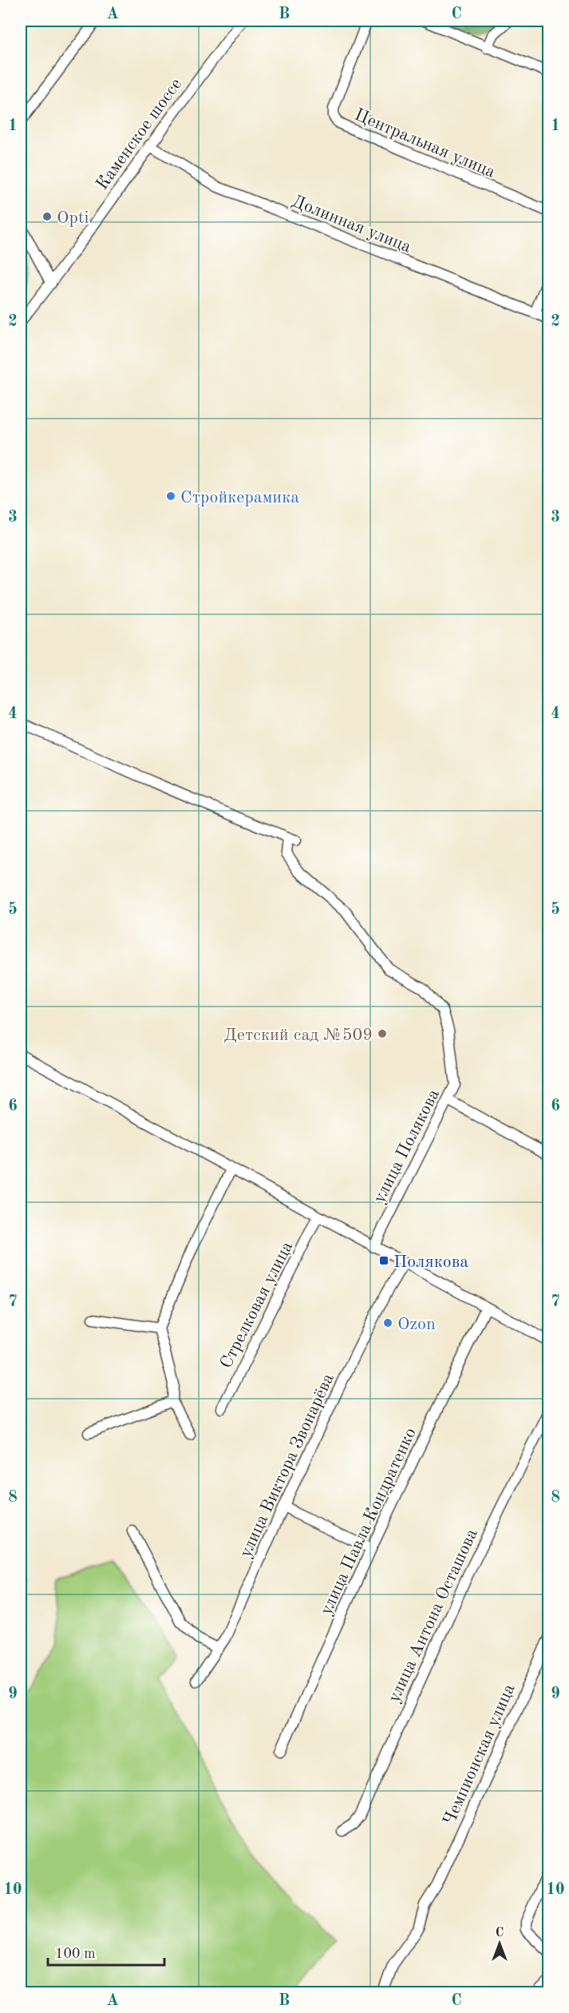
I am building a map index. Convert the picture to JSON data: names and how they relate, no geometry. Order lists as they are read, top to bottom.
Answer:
{
  "streets": {
    "street": [
      "Каменское шоссе",
      "Центральная улица",
      "Долинная улица",
      "улица Полякова",
      "Стрелковая улица",
      "улица Виктора Звонарёва",
      "улица Павла Кондратенко",
      "улица Антона Осташова",
      "Чемпионская улица"
    ]
  },
  "crossings": [
    ["Каменское шоссе", "Долинная улица"]
  ],
  "places": {
    "other": [
      "Opti",
      "Стройкерамика",
      "Детский сад №509",
      "Ozon"
    ],
    "transit": ["Полякова"]
  },
  "scale_bar": "100 m",
  "north": "top",
  "grid": {
    "columns": ["A", "B", "C"],
    "rows": [
      "1",
      "2",
      "3",
      "4",
      "5",
      "6",
      "7",
      "8",
      "9",
      "10"
    ]
  }
}
